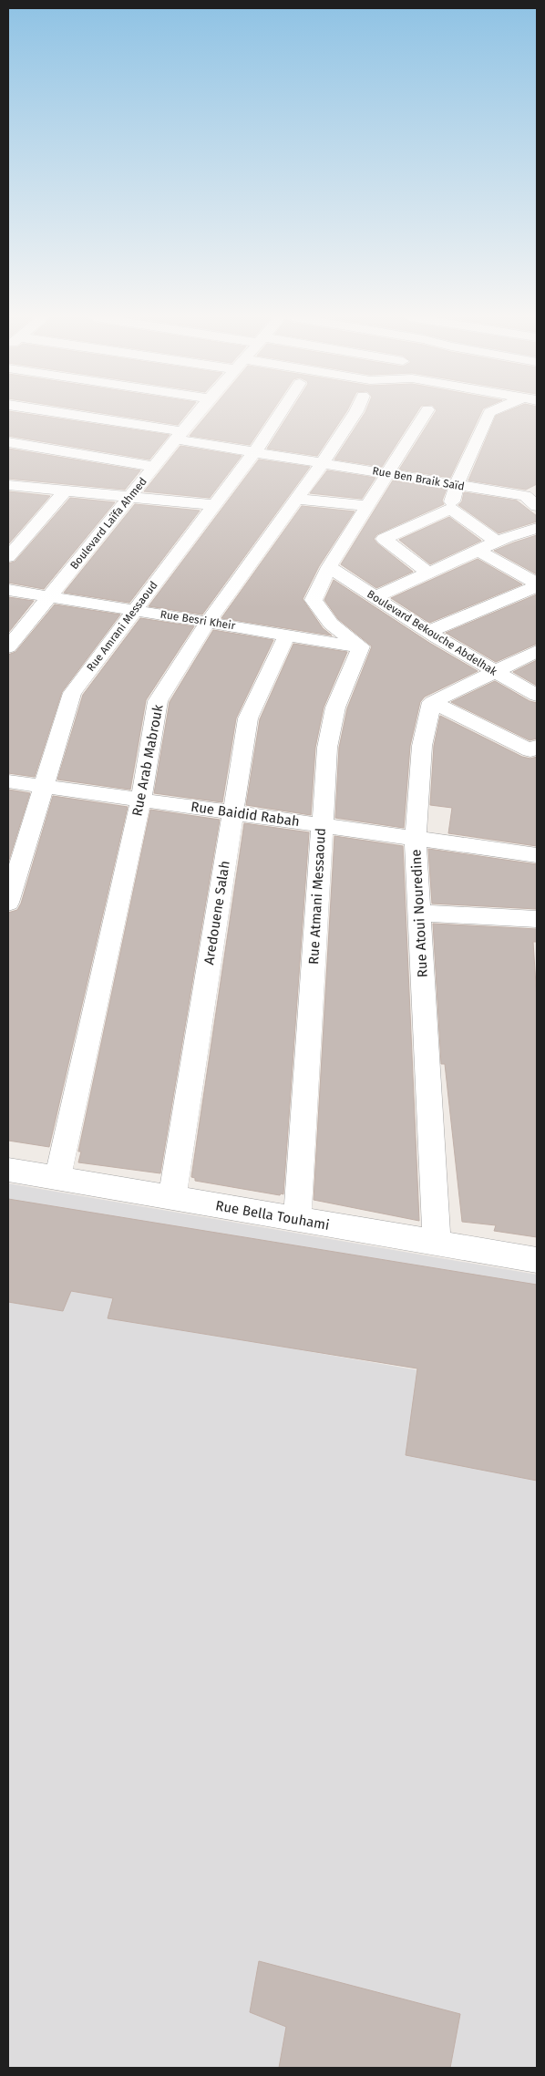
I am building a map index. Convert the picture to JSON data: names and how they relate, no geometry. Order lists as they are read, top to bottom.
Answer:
{
  "streets": {
    "street": [
      "Rue Ben Braik Saïd",
      "Boulevard Laïfa Ahmed",
      "Rue Besri Kheir",
      "Rue Amrani Messaoud",
      "Boulevard Bekouche Abdelhak",
      "Rue Arab Mabrouk",
      "Rue Baidid Rabah",
      "Rue Atmani Messaoud",
      "Aredouene Salah",
      "Rue Atoui Nouredine",
      "Rue Bella Touhami"
    ]
  },
  "crossings": [
    ["Rue Ben Braik Saïd", "Boulevard Laïfa Ahmed"],
    ["Rue Ben Braik Saïd", "Rue Amrani Messaoud"],
    ["Rue Ben Braik Saïd", "Rue Arab Mabrouk"],
    ["Boulevard Laïfa Ahmed", "Rue Besri Kheir"],
    ["Rue Besri Kheir", "Rue Amrani Messaoud"],
    ["Rue Besri Kheir", "Rue Arab Mabrouk"],
    ["Rue Besri Kheir", "Rue Atmani Messaoud"],
    ["Rue Besri Kheir", "Aredouene Salah"],
    ["Rue Amrani Messaoud", "Rue Baidid Rabah"],
    ["Rue Arab Mabrouk", "Rue Baidid Rabah"],
    ["Rue Arab Mabrouk", "Rue Bella Touhami"],
    ["Rue Baidid Rabah", "Rue Atmani Messaoud"],
    ["Rue Baidid Rabah", "Aredouene Salah"],
    ["Rue Baidid Rabah", "Rue Atoui Nouredine"],
    ["Rue Atmani Messaoud", "Rue Bella Touhami"],
    ["Aredouene Salah", "Rue Bella Touhami"],
    ["Rue Atoui Nouredine", "Rue Bella Touhami"]
  ]
}
